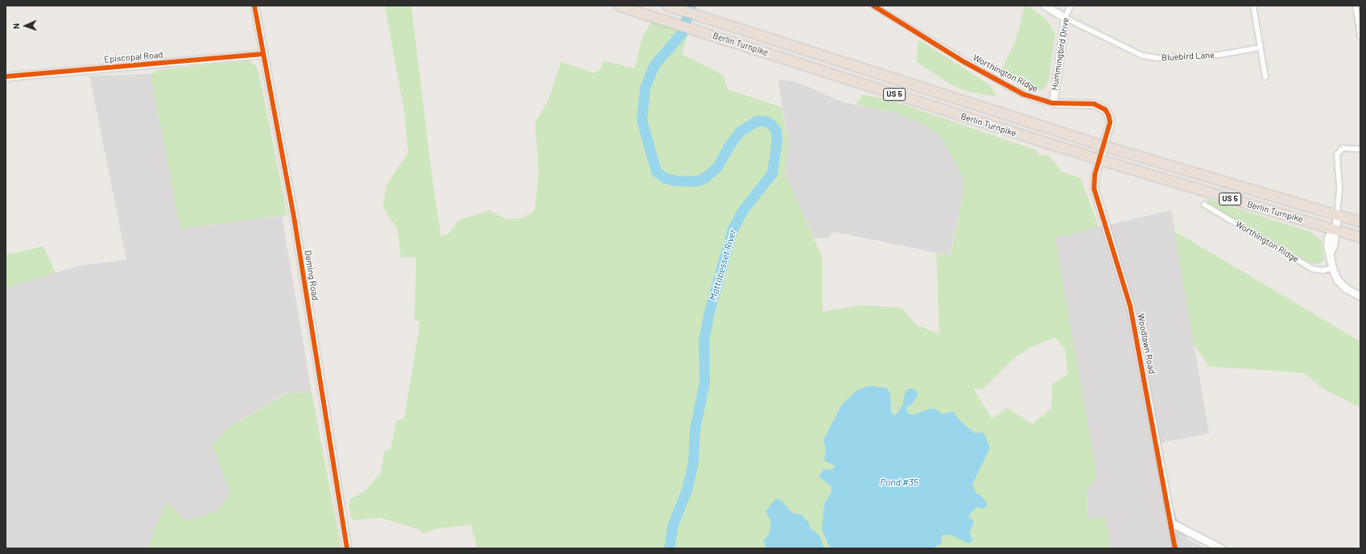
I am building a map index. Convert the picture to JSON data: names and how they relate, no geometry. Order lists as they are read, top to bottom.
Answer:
{
  "streets": {
    "highway": ["Berlin Turnpike", "US 5"],
    "street": [
      "Hummingbird Drive",
      "Bluebird Lane",
      "Episcopal Road",
      "Worthington Ridge",
      "Deming Road",
      "Woodlawn Road"
    ]
  },
  "crossings": [
    ["Berlin Turnpike", "Worthington Ridge"],
    ["Berlin Turnpike", "Woodlawn Road"],
    ["Hummingbird Drive", "Bluebird Lane"],
    ["Hummingbird Drive", "Worthington Ridge"],
    ["Episcopal Road", "Deming Road"],
    ["Worthington Ridge", "Woodlawn Road"]
  ],
  "water": ["Mattabesset River", "Pond #35"],
  "north": "left"
}
